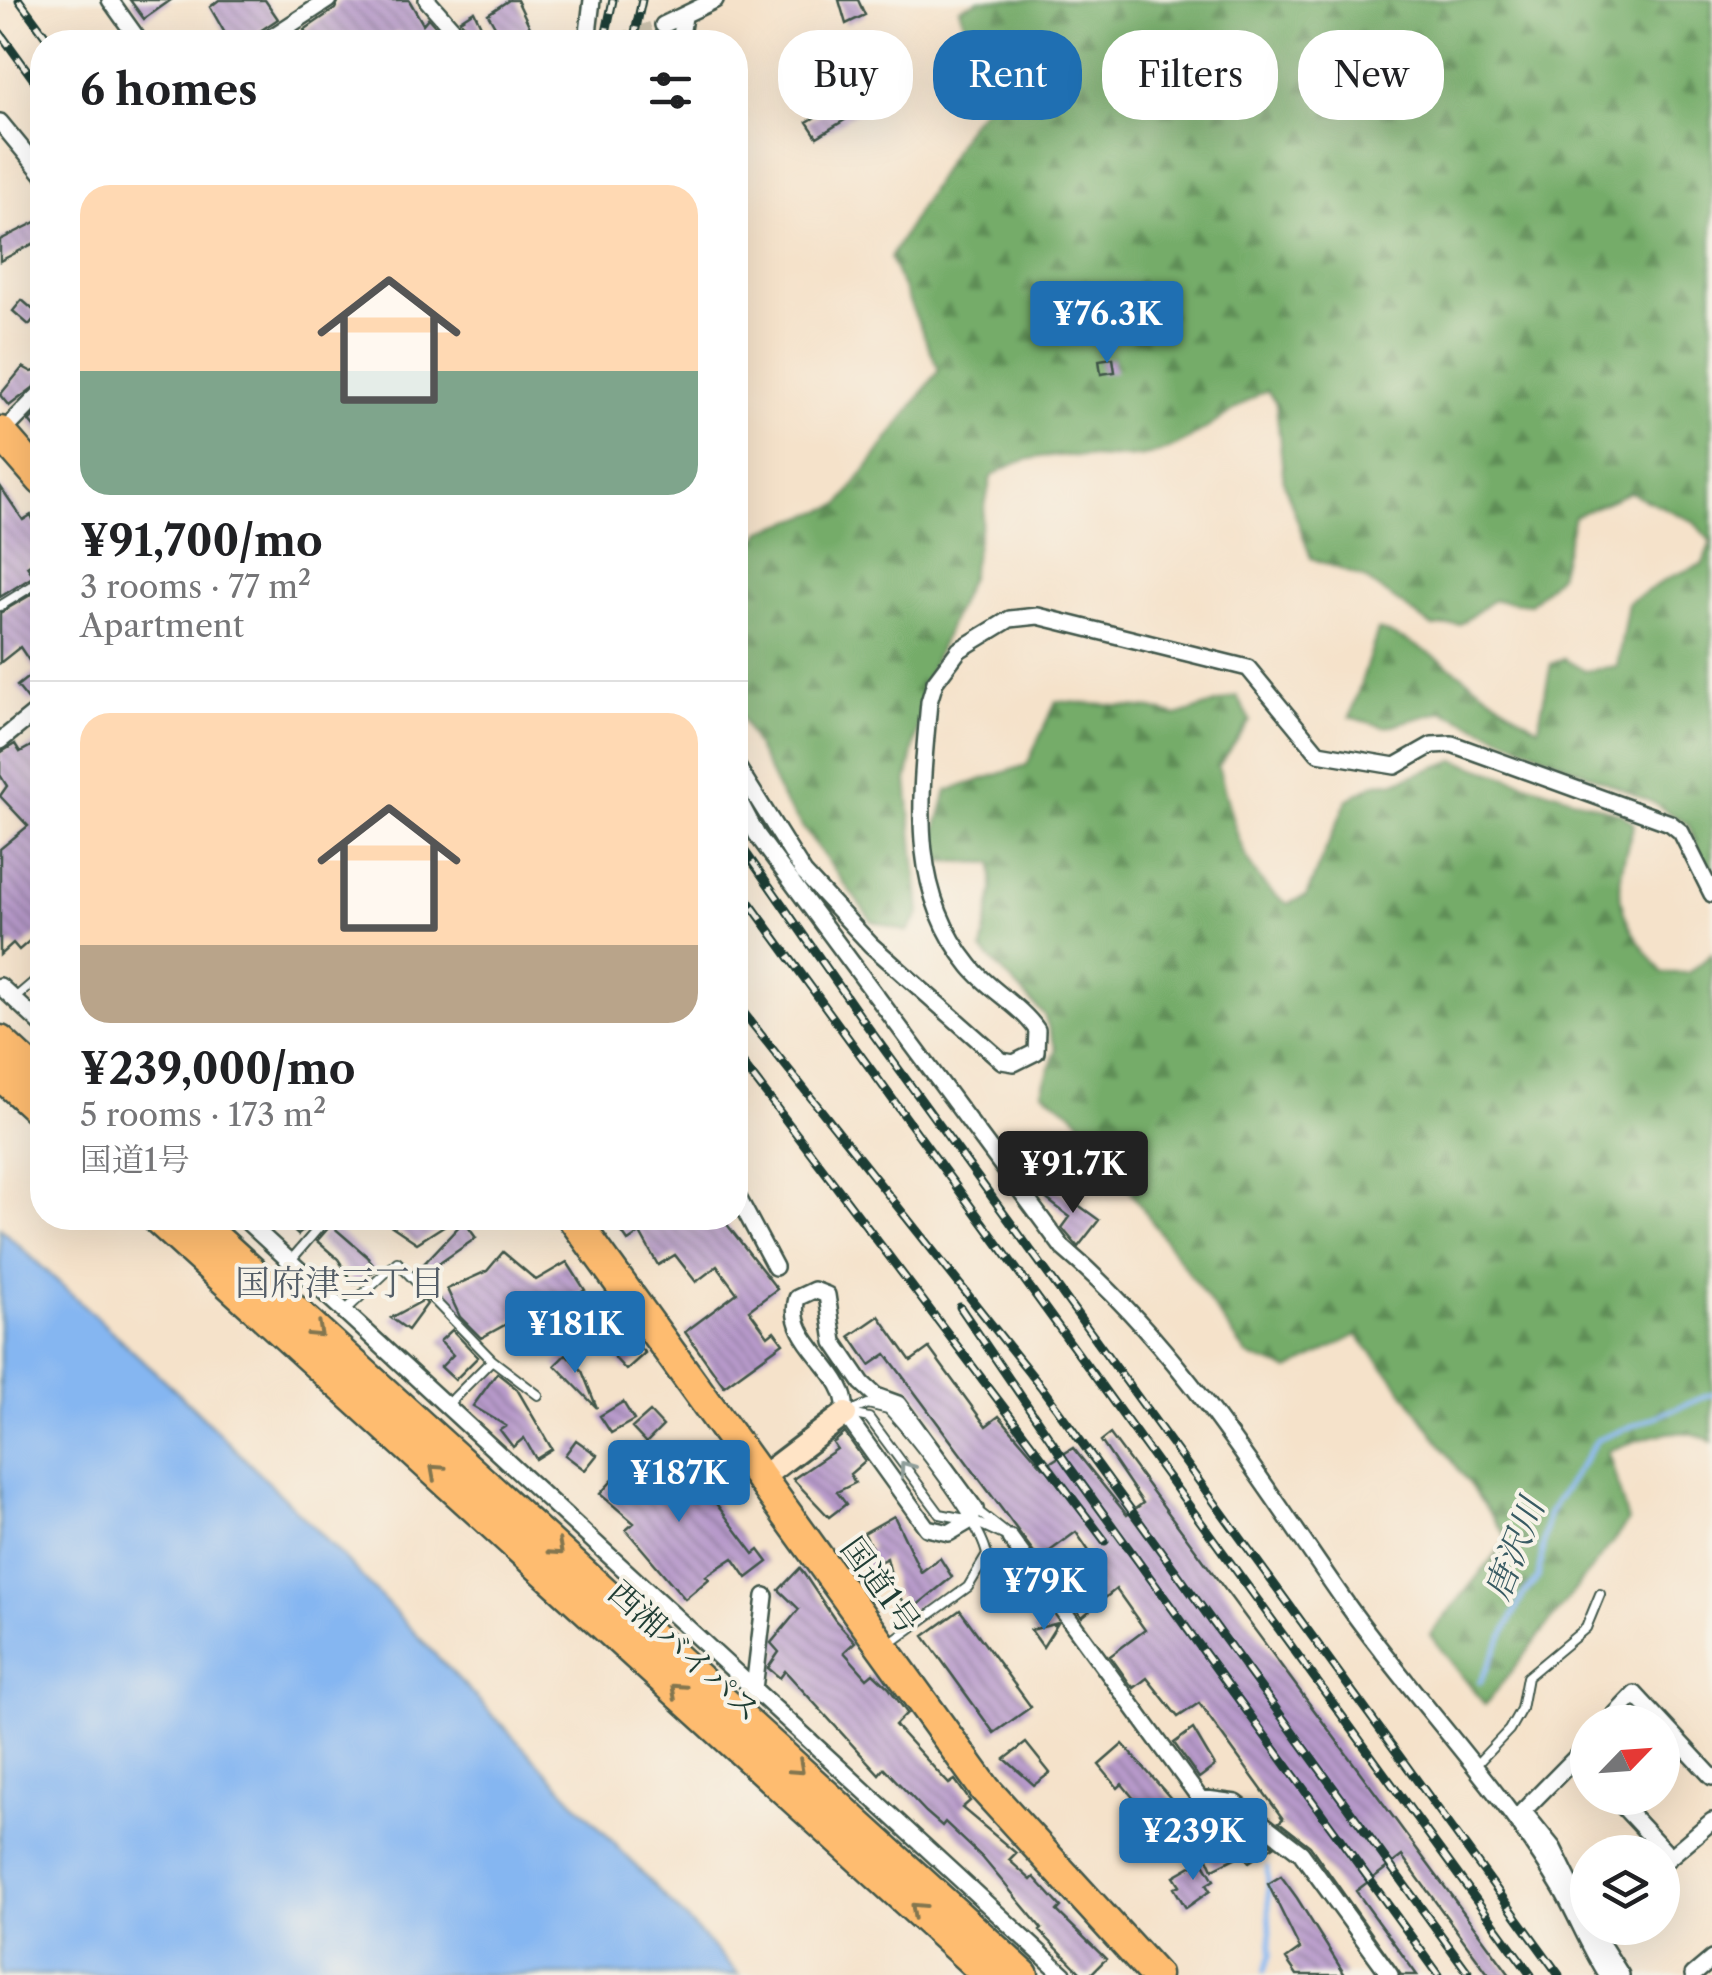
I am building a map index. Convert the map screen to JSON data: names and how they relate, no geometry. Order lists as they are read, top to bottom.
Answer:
{
  "streets": {
    "highway": ["国道1号", "西湘バイパス"]
  },
  "districts": ["国府津三丁目"],
  "water": ["唐沢川"],
  "north": "top right",
  "page": {
    "chip": [
      "Buy",
      "Rent",
      "Filters",
      "New"
    ],
    "heading": "6 homes",
    "list": [
      {
        "name": "¥91,700/mo",
        "note": "3 rooms · 77 m² · Apartment"
      },
      {
        "name": "¥239,000/mo",
        "note": "5 rooms · 173 m² · 国道1号"
      }
    ],
    "price": [
      "¥76.3K",
      "¥91.7K",
      "¥181K",
      "¥187K",
      "¥79K",
      "¥239K"
    ]
  }
}
